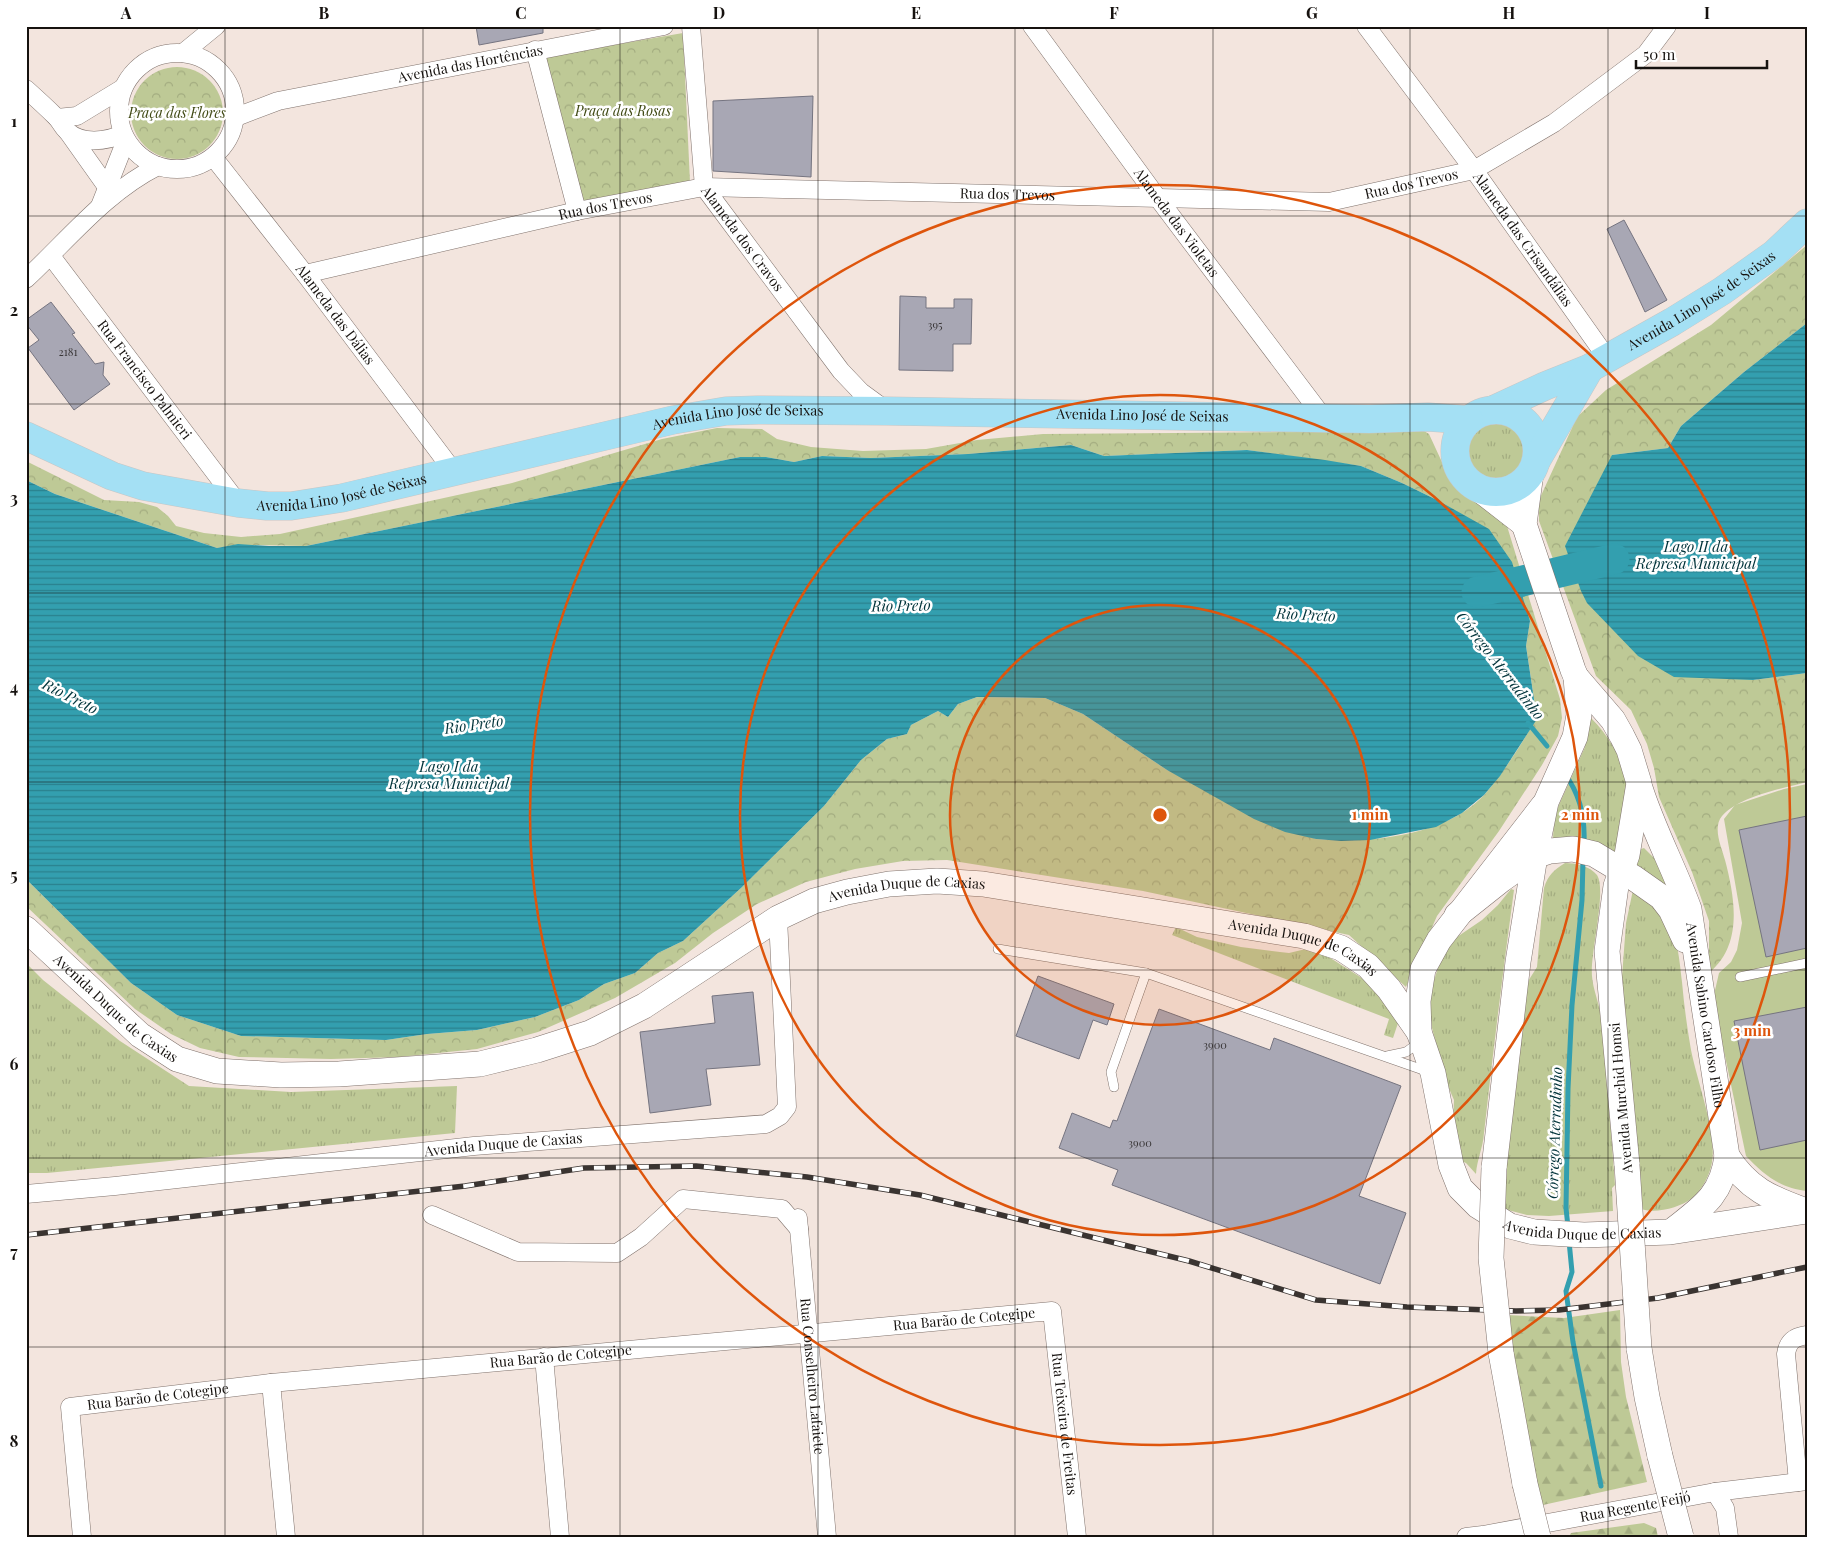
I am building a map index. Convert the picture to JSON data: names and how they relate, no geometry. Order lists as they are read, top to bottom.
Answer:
{
  "streets": {
    "main road": [
      "Avenida Lino José de Seixas",
      "Avenida Duque de Caxias",
      "Avenida Sabino Cardoso Filho",
      "Avenida Murchid Homsi"
    ],
    "street": [
      "Avenida das Hortências",
      "Rua dos Trevos",
      "Alameda das Violetas",
      "Alameda dos Cravos",
      "Alameda das Crisandálias",
      "Alameda das Dálias",
      "Rua Francisco Palmieri",
      "Rua Barão de Cotegipe",
      "Rua Conselheiro Lafaiete",
      "Rua Teixeira de Freitas",
      "Rua Regente Feijó"
    ]
  },
  "crossings": [
    ["Avenida das Hortências", "Alameda das Dálias"],
    ["Rua dos Trevos", "Alameda das Violetas"],
    ["Rua dos Trevos", "Alameda dos Cravos"],
    ["Rua dos Trevos", "Alameda das Crisandálias"],
    ["Rua dos Trevos", "Alameda das Dálias"],
    ["Alameda das Violetas", "Avenida Lino José de Seixas"],
    ["Alameda dos Cravos", "Avenida Lino José de Seixas"],
    ["Alameda das Crisandálias", "Avenida Lino José de Seixas"],
    ["Avenida Lino José de Seixas", "Alameda das Dálias"],
    ["Avenida Lino José de Seixas", "Rua Francisco Palmieri"],
    ["Avenida Lino José de Seixas", "Avenida Murchid Homsi"],
    ["Avenida Duque de Caxias", "Avenida Sabino Cardoso Filho"],
    ["Avenida Sabino Cardoso Filho", "Avenida Murchid Homsi"],
    ["Rua Barão de Cotegipe", "Rua Conselheiro Lafaiete"],
    ["Rua Barão de Cotegipe", "Rua Teixeira de Freitas"]
  ],
  "water": [
    "Lago II da Represa Municipal",
    "Rio Preto",
    "Córrego Aterradinho",
    "Lago I da Represa Municipal"
  ],
  "parks": ["Praça das Rosas", "Praça das Flores"],
  "house_numbers": [
    "395",
    "2181",
    "3900",
    "3900"
  ],
  "scale_bar": "50 m",
  "grid": {
    "columns": [
      "A",
      "B",
      "C",
      "D",
      "E",
      "F",
      "G",
      "H",
      "I"
    ],
    "rows": [
      "1",
      "2",
      "3",
      "4",
      "5",
      "6",
      "7",
      "8"
    ]
  },
  "rings": ["1 min", "2 min", "3 min"]
}
